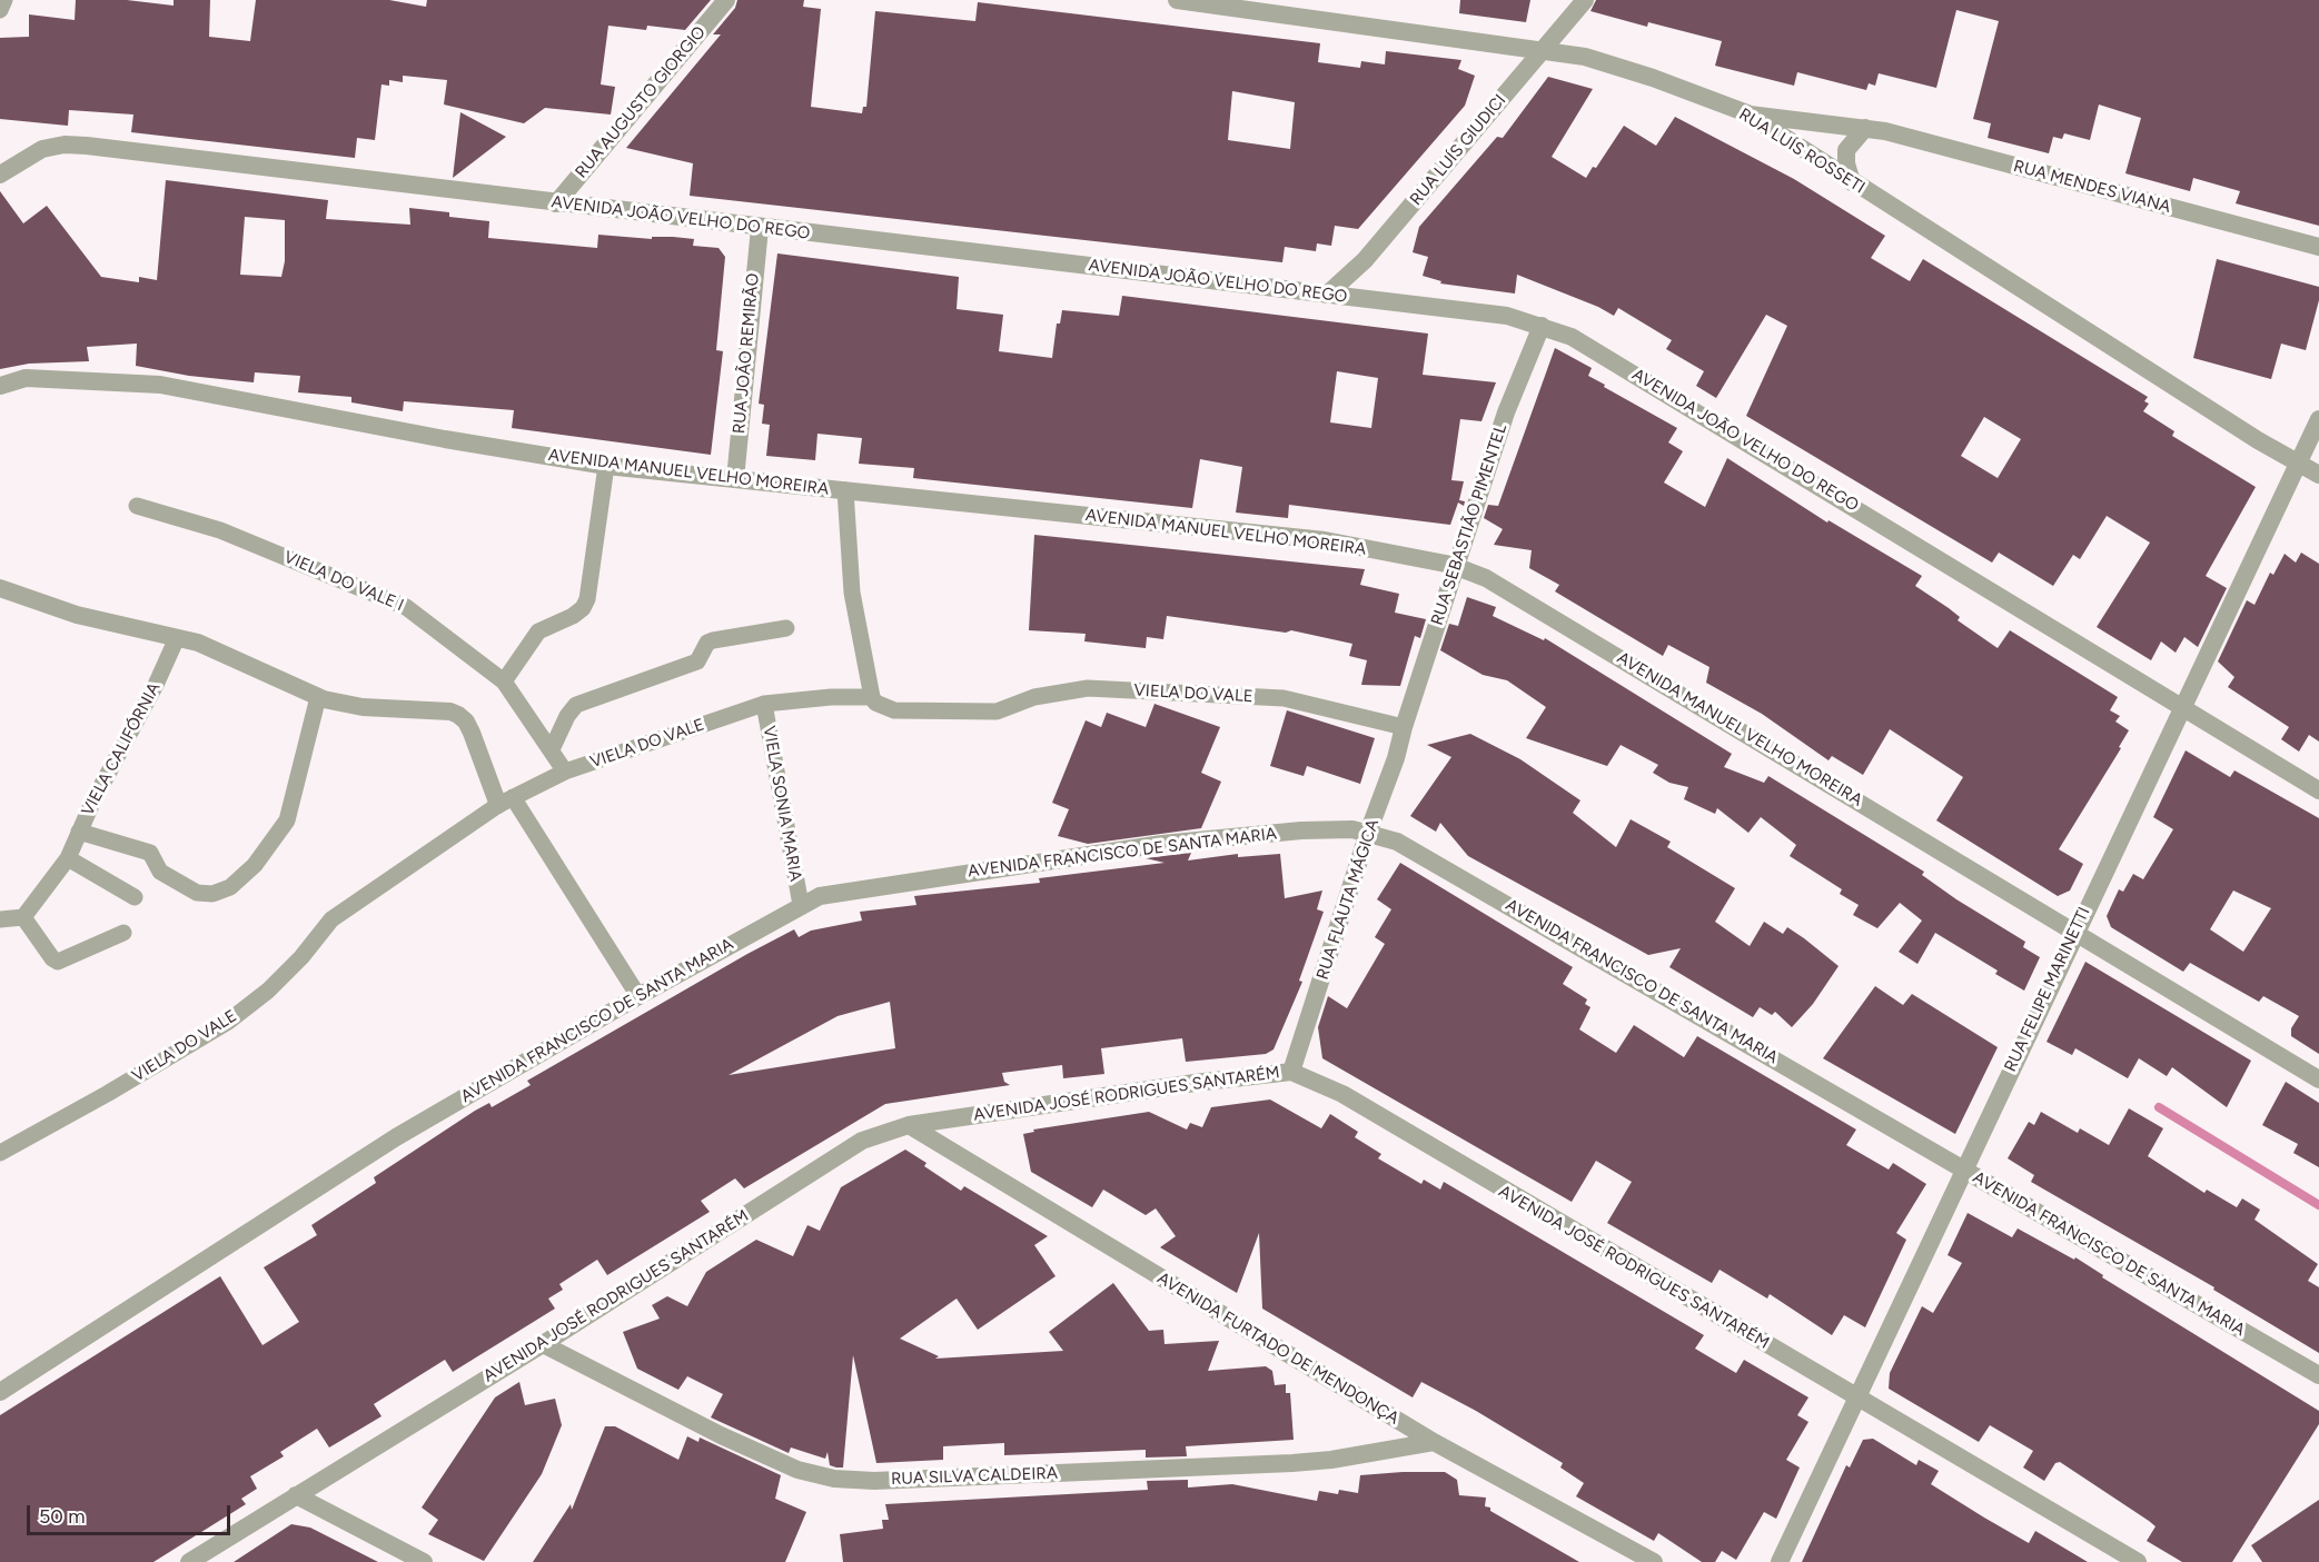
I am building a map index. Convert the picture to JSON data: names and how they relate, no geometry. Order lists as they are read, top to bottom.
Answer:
{
  "streets": {
    "street": [
      "RUA AUGUSTO GIORGIO",
      "RUA LUÍS GIUDICI",
      "RUA LUÍS ROSSETI",
      "RUA MENDES VIANA",
      "AVENIDA JOÃO VELHO DO REGO",
      "RUA JOÃO REMIRÃO",
      "AVENIDA MANUEL VELHO MOREIRA",
      "RUA SEBASTIÃO PIMENTEL",
      "AVENIDA FRANCISCO DE SANTA MARIA",
      "RUA FLAUTA MÁGICA",
      "RUA FELIPE MARINETTI",
      "AVENIDA JOSÉ RODRIGUES SANTARÉM",
      "AVENIDA FURTADO DE MENDONÇA",
      "RUA SILVA CALDEIRA"
    ],
    "lane": [
      "VIELA DO VALE I",
      "VIELA DO VALE",
      "VIELA CALIFÓRNIA",
      "VIELA SONIA MARIA"
    ]
  },
  "crossings": [
    ["RUA AUGUSTO GIORGIO", "AVENIDA JOÃO VELHO DO REGO"],
    ["RUA LUÍS GIUDICI", "RUA LUÍS ROSSETI"],
    ["RUA LUÍS GIUDICI", "AVENIDA JOÃO VELHO DO REGO"],
    ["RUA LUÍS ROSSETI", "RUA MENDES VIANA"],
    ["RUA LUÍS ROSSETI", "RUA FELIPE MARINETTI"],
    ["AVENIDA JOÃO VELHO DO REGO", "RUA JOÃO REMIRÃO"],
    ["AVENIDA JOÃO VELHO DO REGO", "RUA SEBASTIÃO PIMENTEL"],
    ["AVENIDA JOÃO VELHO DO REGO", "RUA FELIPE MARINETTI"],
    ["RUA JOÃO REMIRÃO", "AVENIDA MANUEL VELHO MOREIRA"],
    ["AVENIDA MANUEL VELHO MOREIRA", "RUA SEBASTIÃO PIMENTEL"],
    ["AVENIDA MANUEL VELHO MOREIRA", "RUA FELIPE MARINETTI"],
    ["RUA SEBASTIÃO PIMENTEL", "VIELA DO VALE"],
    ["RUA SEBASTIÃO PIMENTEL", "RUA FLAUTA MÁGICA"],
    ["VIELA DO VALE I", "VIELA DO VALE"],
    ["VIELA DO VALE", "VIELA SONIA MARIA"],
    ["VIELA DO VALE", "RUA FLAUTA MÁGICA"],
    ["VIELA SONIA MARIA", "AVENIDA FRANCISCO DE SANTA MARIA"],
    ["AVENIDA FRANCISCO DE SANTA MARIA", "RUA FLAUTA MÁGICA"],
    ["AVENIDA FRANCISCO DE SANTA MARIA", "RUA FELIPE MARINETTI"],
    ["RUA FLAUTA MÁGICA", "AVENIDA JOSÉ RODRIGUES SANTARÉM"],
    ["RUA FELIPE MARINETTI", "AVENIDA JOSÉ RODRIGUES SANTARÉM"],
    ["AVENIDA JOSÉ RODRIGUES SANTARÉM", "AVENIDA FURTADO DE MENDONÇA"],
    ["AVENIDA JOSÉ RODRIGUES SANTARÉM", "RUA SILVA CALDEIRA"],
    ["AVENIDA FURTADO DE MENDONÇA", "RUA SILVA CALDEIRA"]
  ],
  "scale_bar": "50 m"
}
